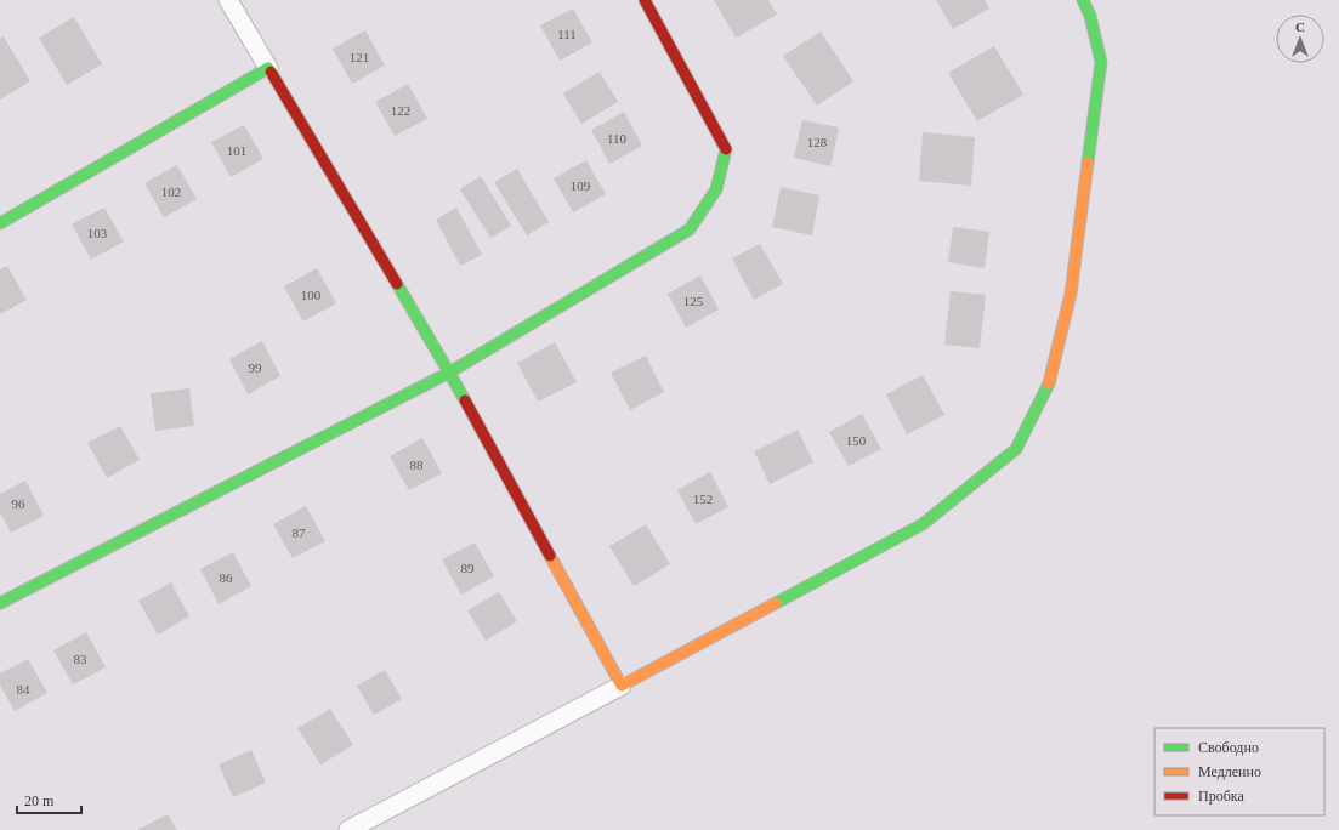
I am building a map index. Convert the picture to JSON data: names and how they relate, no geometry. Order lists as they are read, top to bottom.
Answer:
{
  "house_numbers": [
    "111",
    "121",
    "122",
    "110",
    "128",
    "101",
    "109",
    "102",
    "103",
    "100",
    "125",
    "99",
    "150",
    "88",
    "152",
    "96",
    "87",
    "89",
    "86",
    "83",
    "84"
  ],
  "legend": ["Свободно", "Медленно", "Пробка"],
  "scale_bar": "20 m",
  "north": "top"
}
